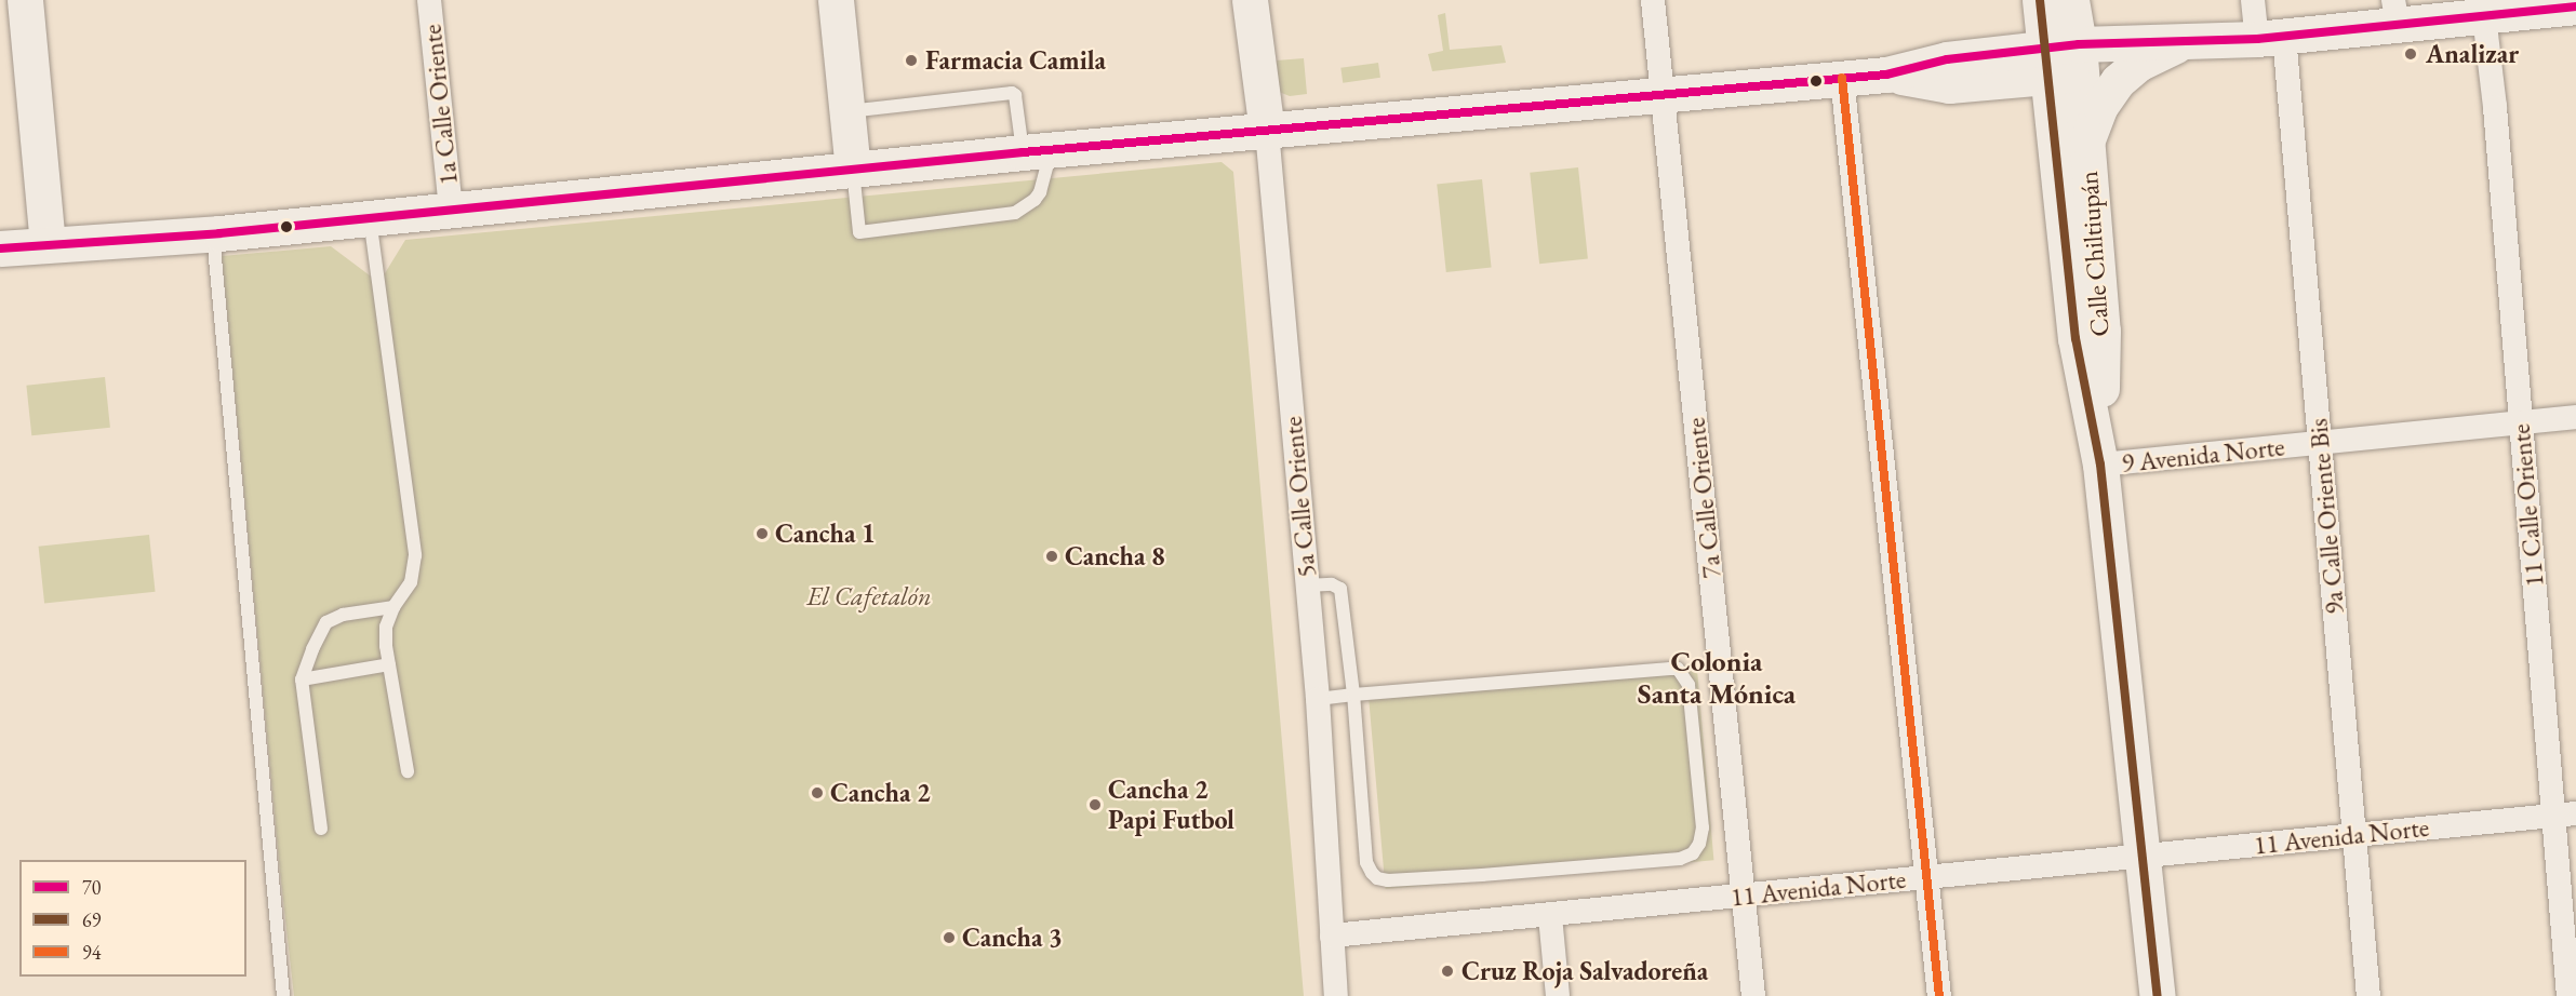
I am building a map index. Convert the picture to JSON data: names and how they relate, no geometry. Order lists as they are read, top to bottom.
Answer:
{
  "streets": {
    "main road": ["Calle Chiltiupán", "5a Calle Oriente"],
    "street": [
      "1a Calle Oriente",
      "9 Avenida Norte",
      "7a Calle Oriente",
      "11 Calle Oriente",
      "9a Calle Oriente Bis",
      "11 Avenida Norte"
    ]
  },
  "crossings": [
    ["Calle Chiltiupán", "9 Avenida Norte"],
    ["Calle Chiltiupán", "11 Avenida Norte"],
    ["9 Avenida Norte", "11 Calle Oriente"],
    ["9 Avenida Norte", "9a Calle Oriente Bis"],
    ["5a Calle Oriente", "11 Avenida Norte"],
    ["7a Calle Oriente", "11 Avenida Norte"],
    ["11 Calle Oriente", "11 Avenida Norte"],
    ["9a Calle Oriente Bis", "11 Avenida Norte"]
  ],
  "districts": ["Colonia Santa Mónica"],
  "parks": ["El Cafetalón"],
  "places": [
    "Analizar",
    "Farmacia Camila",
    "Cancha 1",
    "Cancha 8",
    "Cancha 2",
    "Cancha 2 Papi Futbol",
    "Cancha 3",
    "Cruz Roja Salvadoreña"
  ],
  "lines": ["transit line 69", "transit line 70", "transit line 94"],
  "legend": ["70", "69", "94"]
}
